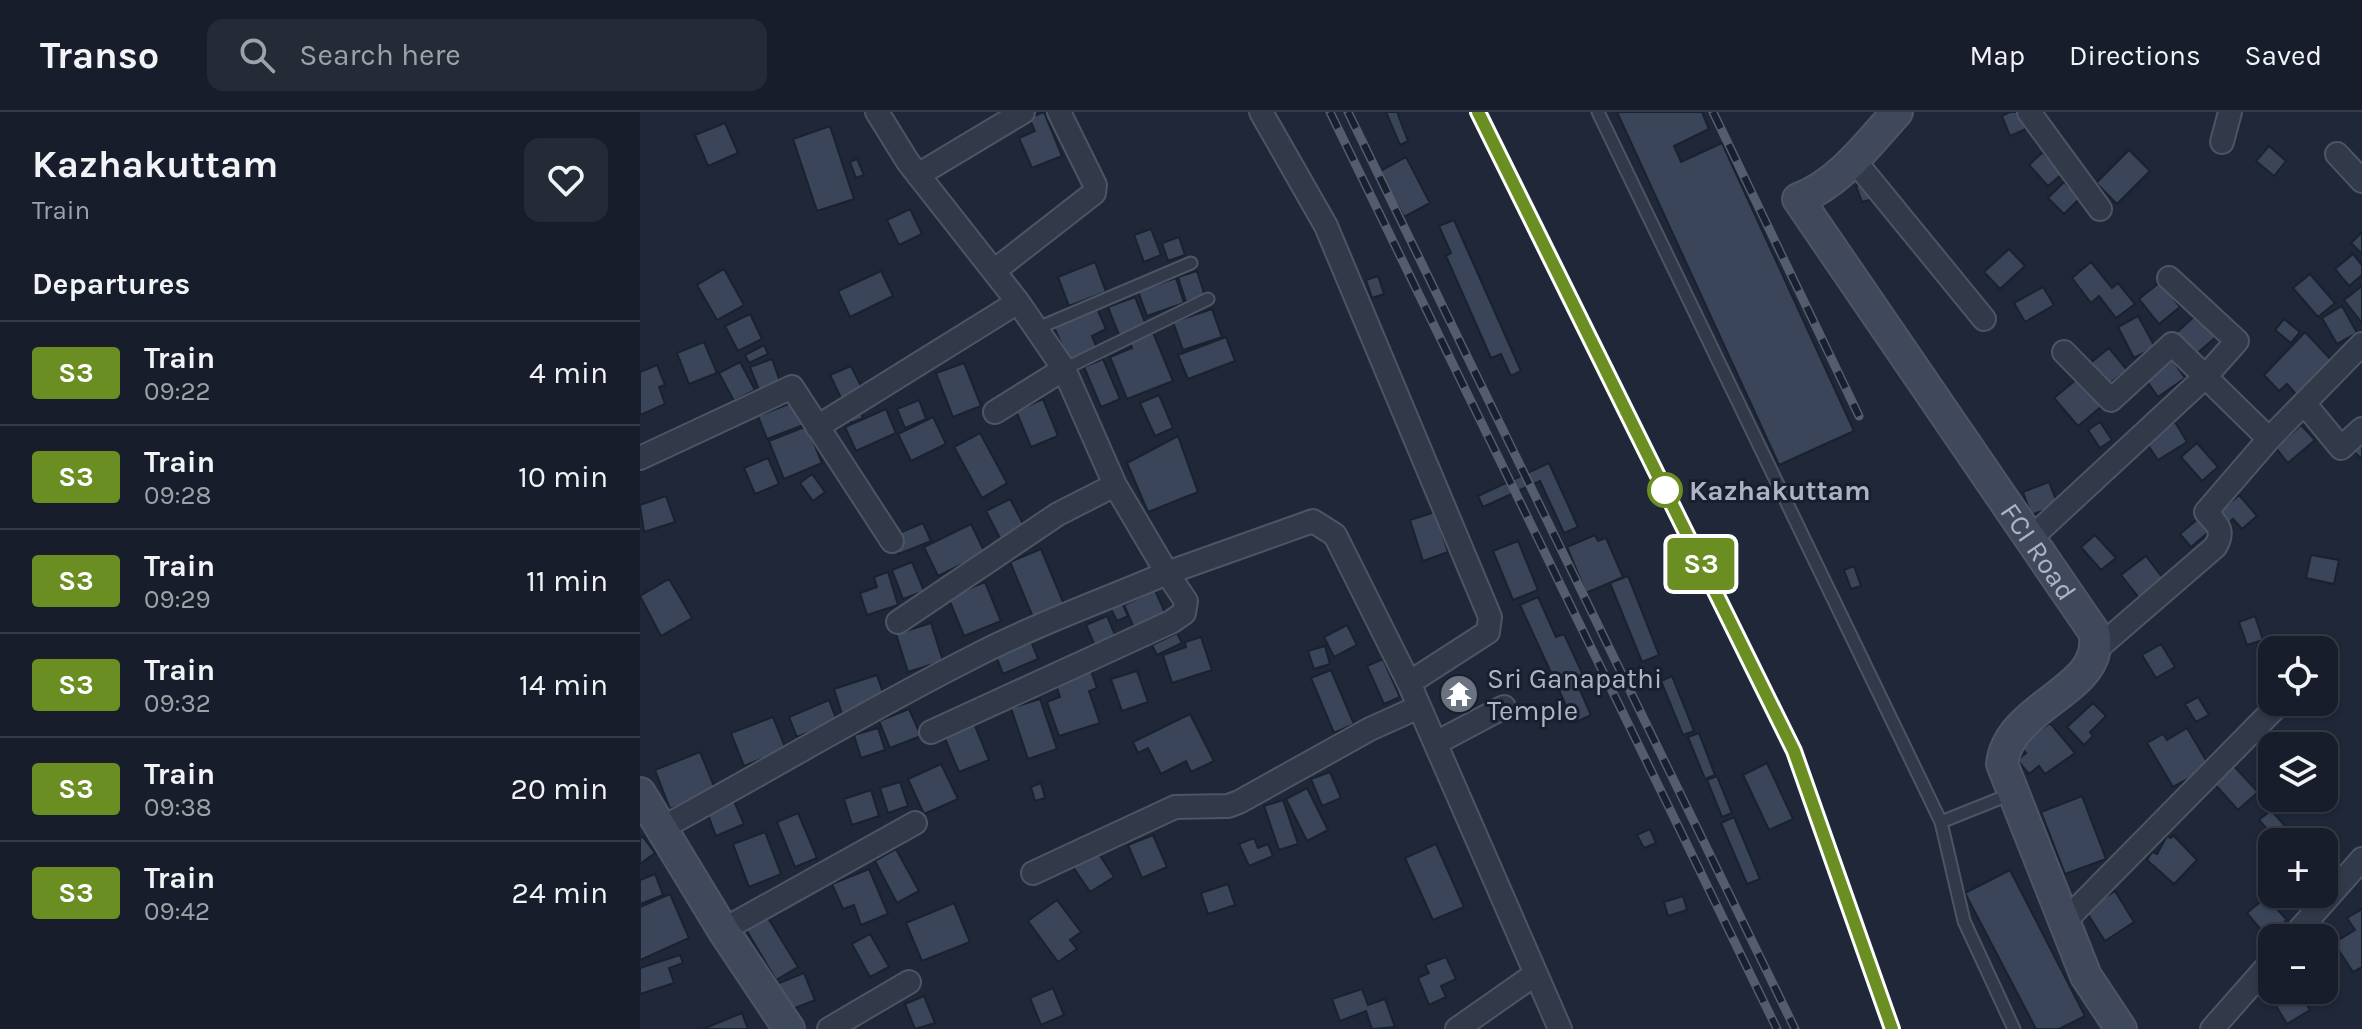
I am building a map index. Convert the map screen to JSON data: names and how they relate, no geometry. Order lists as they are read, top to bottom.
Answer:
{
  "streets": {
    "street": ["FCI Road"]
  },
  "places": {
    "other": ["Kazhakuttam"],
    "temple": ["Sri Ganapathi Temple"]
  },
  "page": {
    "header": "Transo",
    "search": "Search here",
    "nav": ["Map", "Directions", "Saved"],
    "heading": [
      ["Kazhakuttam", "Train"],
      "Departures"
    ],
    "on_map": "S3",
    "list": [
      {
        "mark": "S3",
        "name": "Train",
        "note": "09:22",
        "value": "4 min"
      },
      {
        "mark": "S3",
        "name": "Train",
        "note": "09:28",
        "value": "10 min"
      },
      {
        "mark": "S3",
        "name": "Train",
        "note": "09:29",
        "value": "11 min"
      },
      {
        "mark": "S3",
        "name": "Train",
        "note": "09:32",
        "value": "14 min"
      },
      {
        "mark": "S3",
        "name": "Train",
        "note": "09:38",
        "value": "20 min"
      },
      {
        "mark": "S3",
        "name": "Train",
        "note": "09:42",
        "value": "24 min"
      }
    ],
    "map_buttons": ["+", "−"]
  }
}
